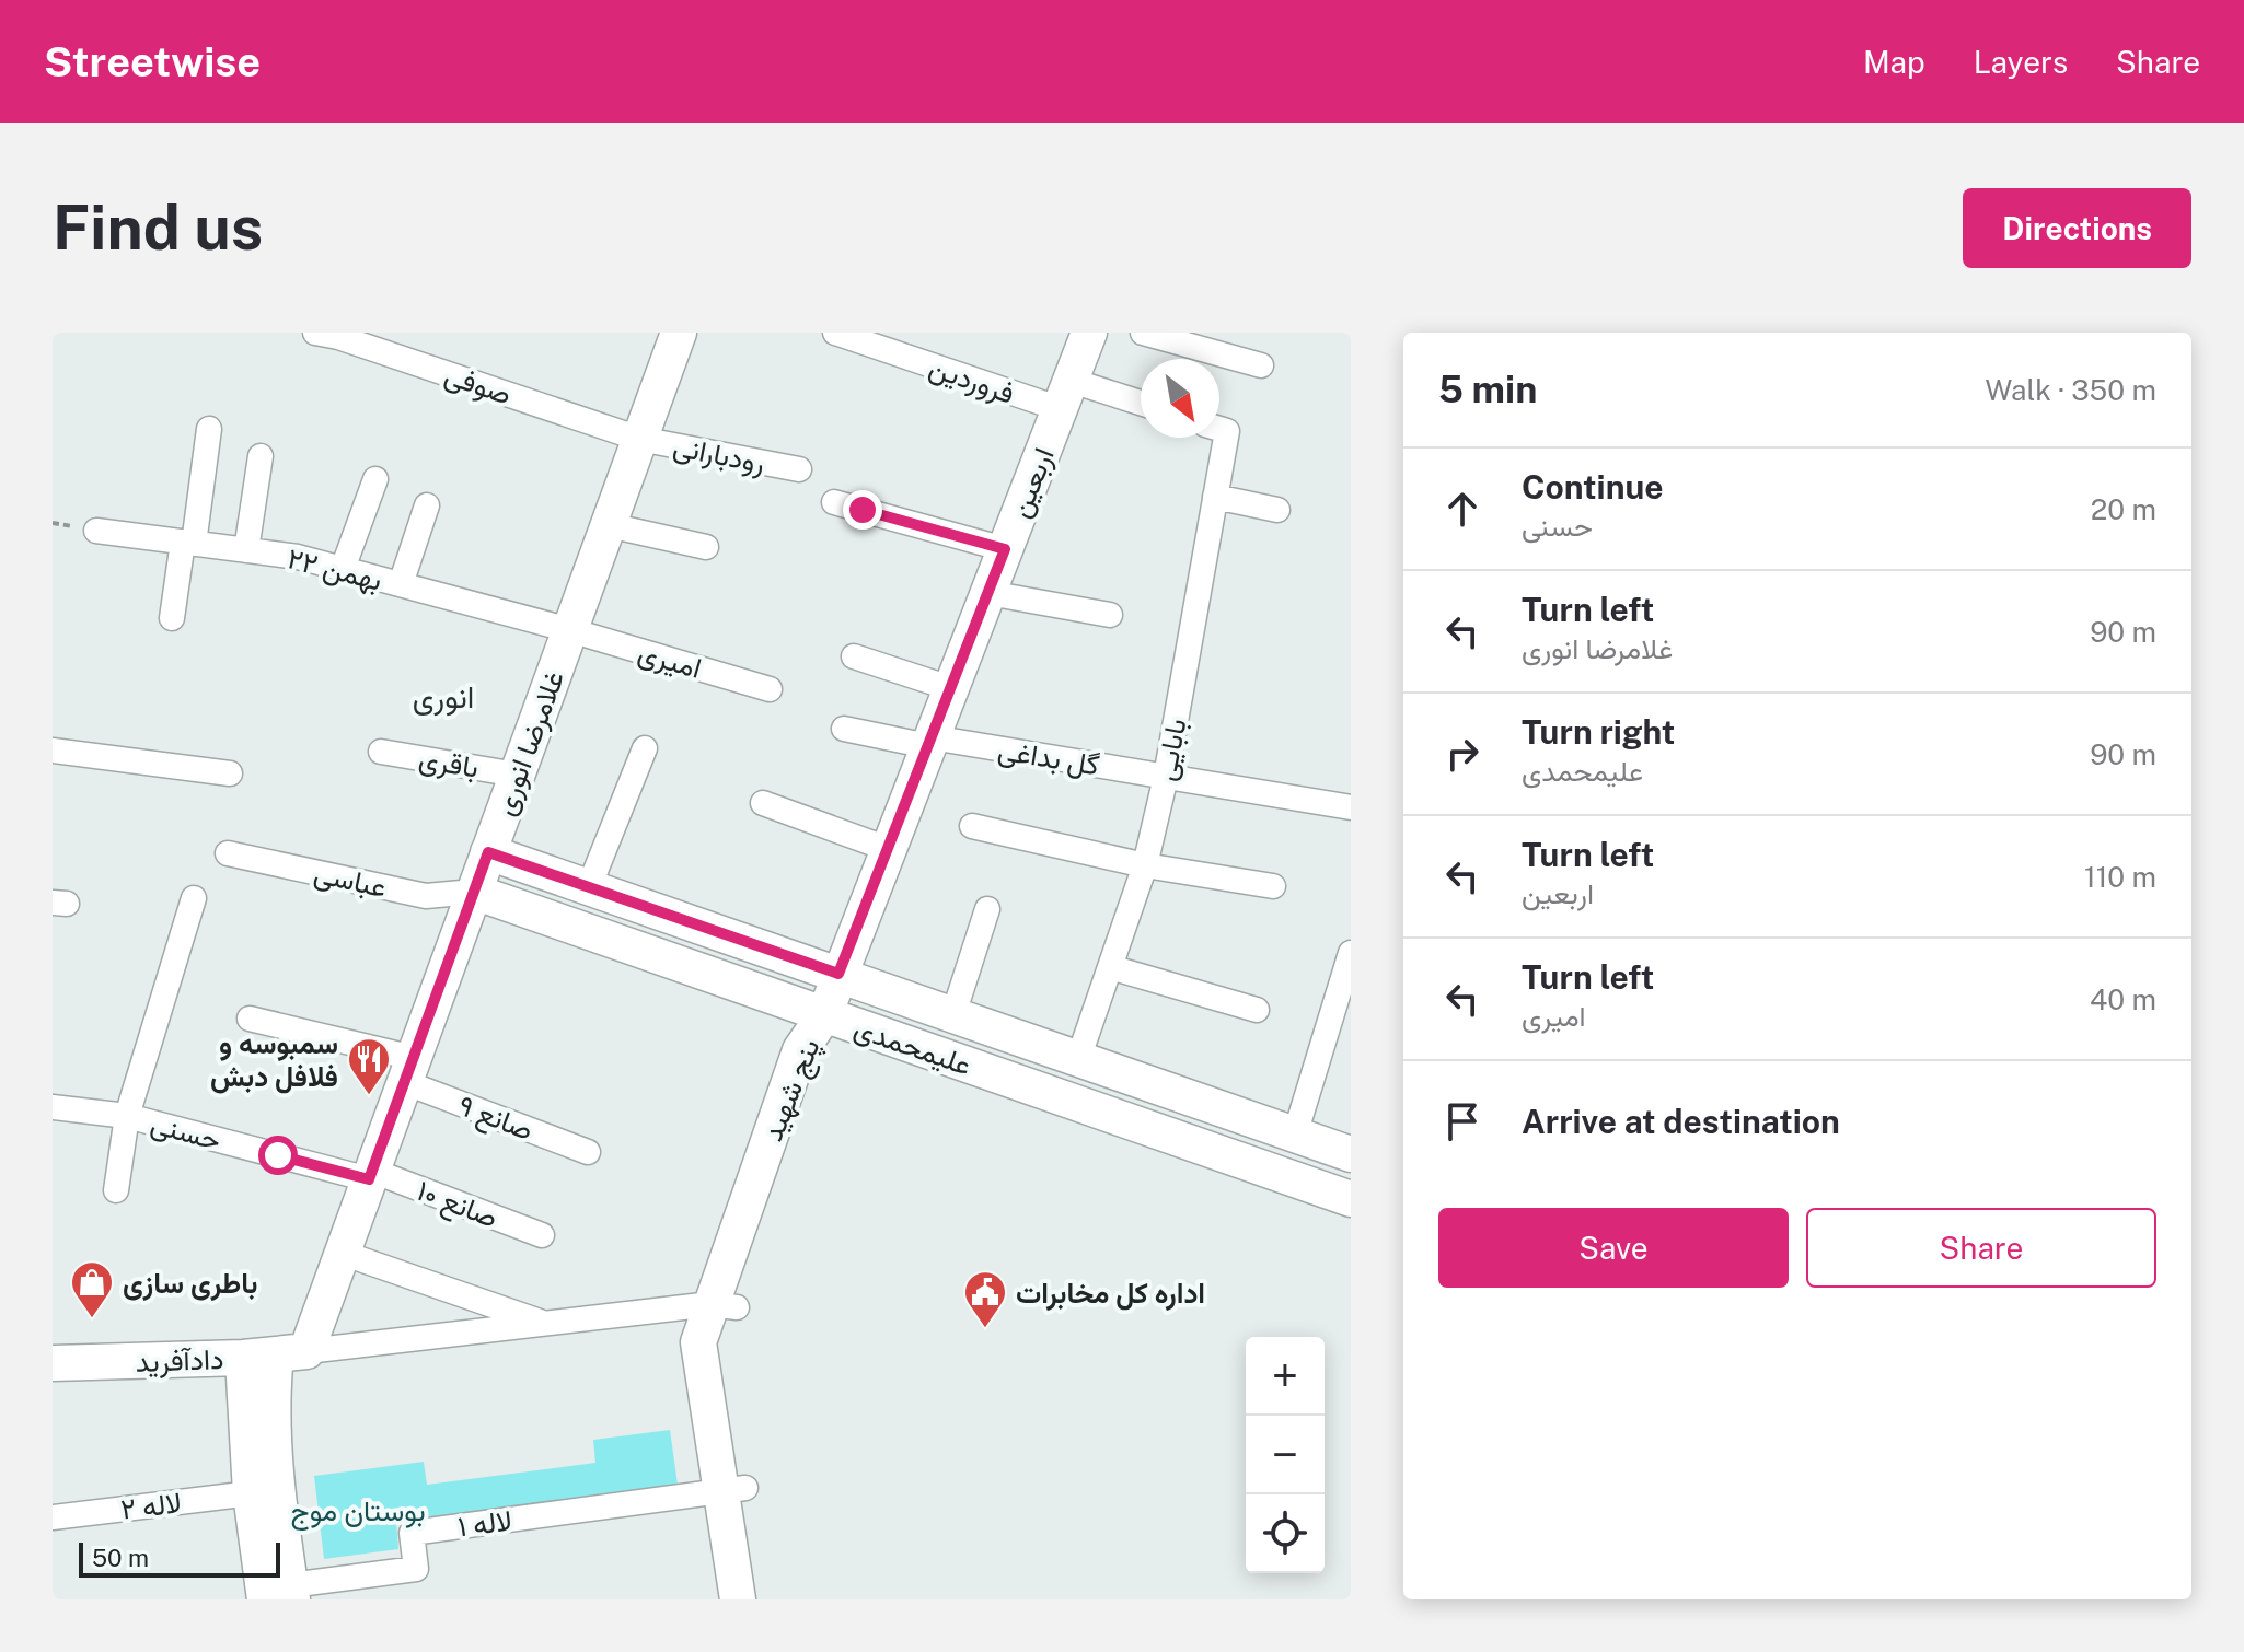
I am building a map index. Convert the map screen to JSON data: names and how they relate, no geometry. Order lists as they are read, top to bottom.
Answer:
{
  "streets": {
    "street": [
      "فروردین",
      "صوفی",
      "رودبارانی",
      "اربعین",
      "۲۲ بهمن",
      "امیری",
      "غلامرضا انوری",
      "بابایی",
      "گل بداغی",
      "باقری",
      "عباسی",
      "علیمحمدی",
      "پنج شهید",
      "صانع ۹",
      "حسنی",
      "صانع ۱۰",
      "دادآفرید",
      "لاله ۲",
      "لاله ۱"
    ]
  },
  "crossings": [
    ["فروردین", "اربعین"],
    ["صوفی", "رودبارانی"],
    ["صوفی", "غلامرضا انوری"],
    ["رودبارانی", "غلامرضا انوری"],
    ["اربعین", "گل بداغی"],
    ["اربعین", "علیمحمدی"],
    ["اربعین", "پنج شهید"],
    ["۲۲ بهمن", "امیری"],
    ["۲۲ بهمن", "غلامرضا انوری"],
    ["امیری", "غلامرضا انوری"],
    ["غلامرضا انوری", "باقری"],
    ["غلامرضا انوری", "عباسی"],
    ["غلامرضا انوری", "علیمحمدی"],
    ["غلامرضا انوری", "صانع ۹"],
    ["غلامرضا انوری", "حسنی"],
    ["غلامرضا انوری", "صانع ۱۰"],
    ["غلامرضا انوری", "دادآفرید"],
    ["بابایی", "گل بداغی"],
    ["بابایی", "علیمحمدی"],
    ["عباسی", "علیمحمدی"],
    ["علیمحمدی", "پنج شهید"],
    ["پنج شهید", "لاله ۱"],
    ["حسنی", "صانع ۱۰"]
  ],
  "districts": ["انوری"],
  "parks": ["بوستان موج"],
  "places": {
    "restaurant": ["سمبوسه و فلافل دبش"],
    "shop": ["باطری سازی"],
    "public building": ["اداره کل مخابرات"]
  },
  "scale_bar": "50 m",
  "north": "bottom right",
  "page": {
    "header": "Streetwise",
    "nav": ["Map", "Layers", "Share"],
    "buttons": [
      "Directions",
      ["Save", "Share"]
    ],
    "title": "Find us",
    "heading": ["5 min", "Walk · 350 m"],
    "list": [
      ["Continue", "حسنی", "20 m"],
      ["Turn left", "غلامرضا انوری", "90 m"],
      ["Turn right", "علیمحمدی", "90 m"],
      ["Turn left", "اربعین", "110 m"],
      ["Turn left", "امیری", "40 m"],
      "Arrive at destination"
    ],
    "map_buttons": ["+", "−"],
    "scale": "50 m"
  }
}
